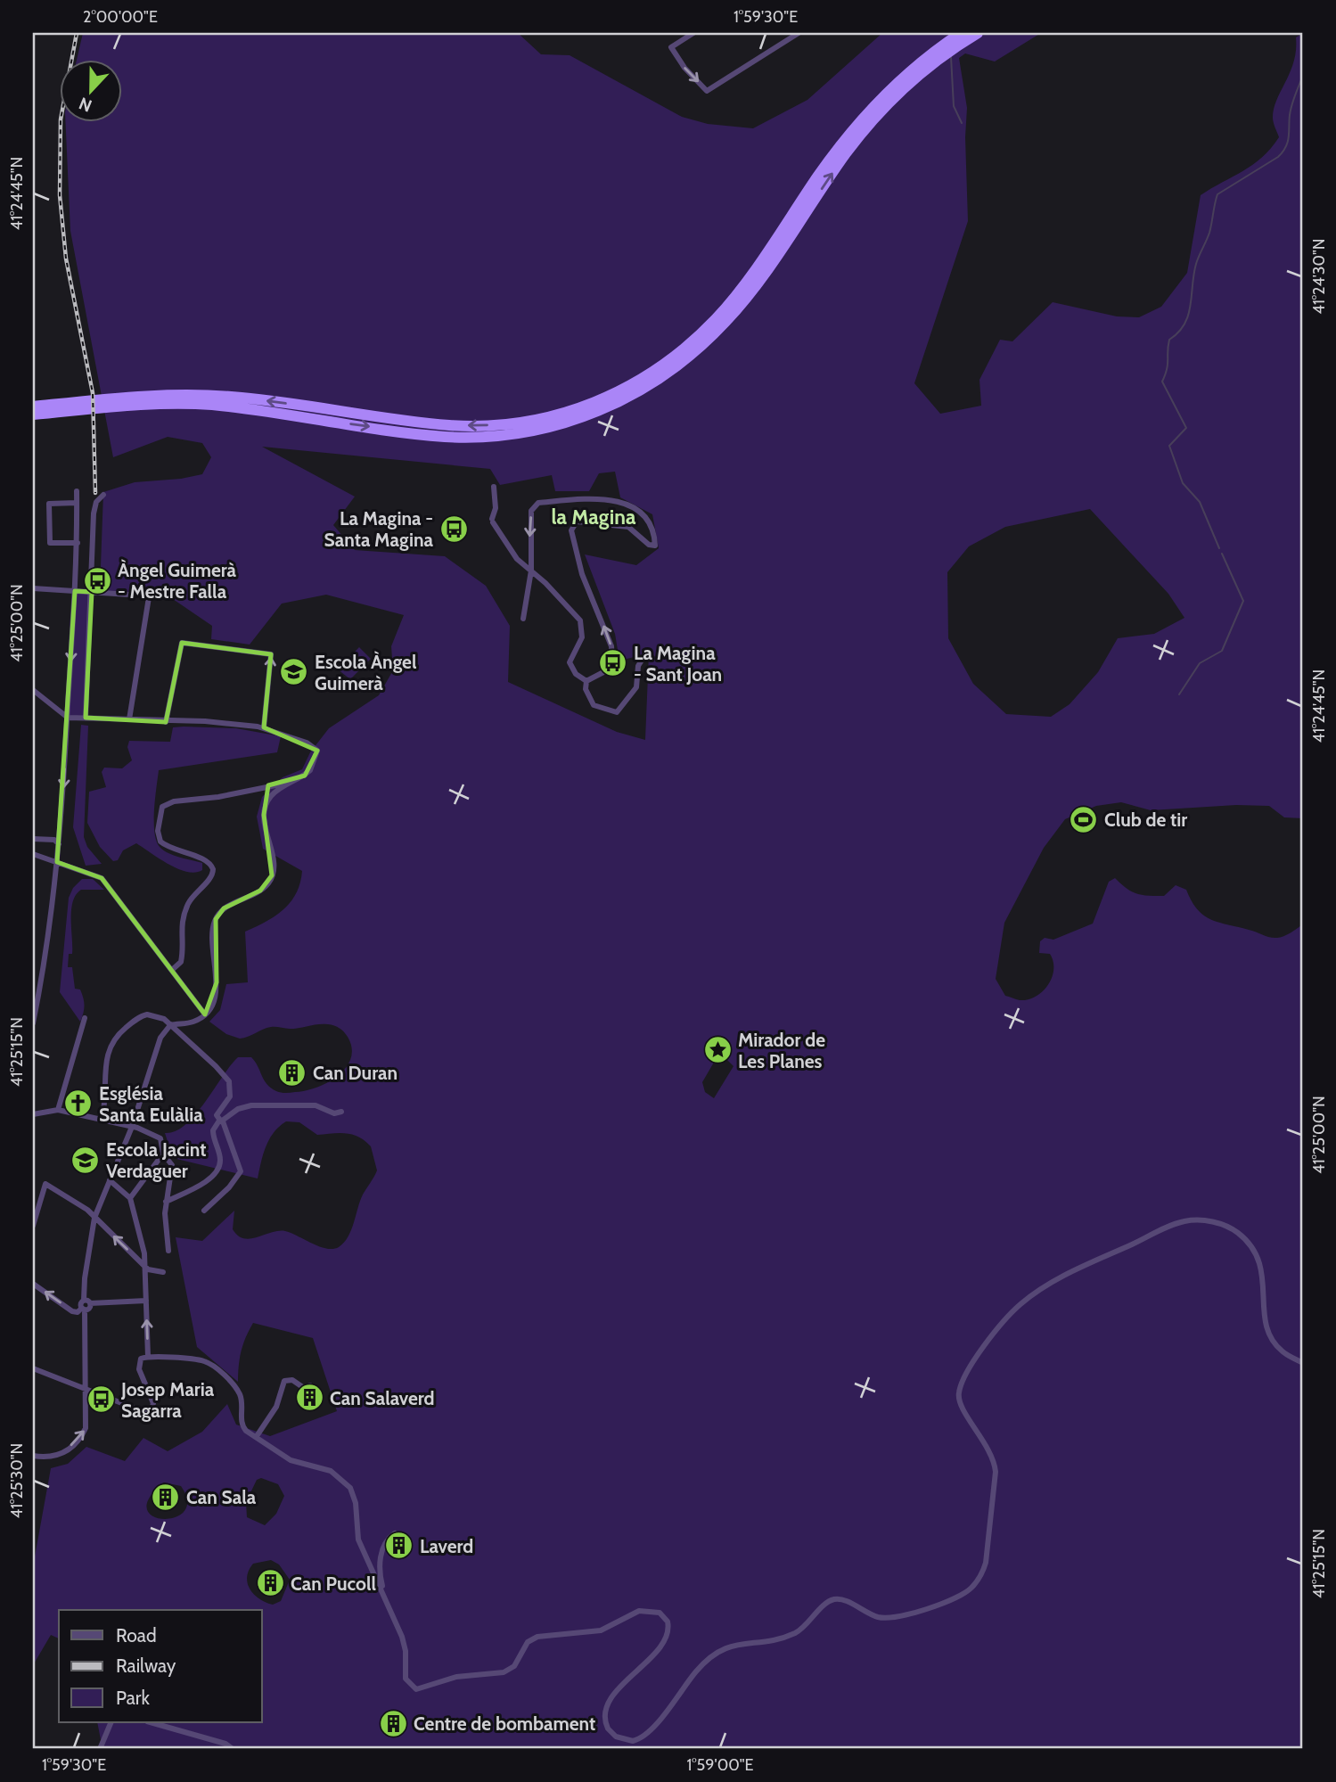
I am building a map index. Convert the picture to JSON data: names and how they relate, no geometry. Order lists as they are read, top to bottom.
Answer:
{
  "districts": ["la Magina"],
  "places": {
    "bus stop": [
      "La Magina - Santa Magina",
      "Àngel Guimerà - Mestre Falla",
      "La Magina - Sant Joan",
      "Josep Maria Sagarra"
    ],
    "school or university": ["Escola Àngel Guimerà", "Escola Jacint Verdaguer"],
    "sports": ["Club de tir"],
    "place": ["Mirador de Les Planes"],
    "building": [
      "Can Duran",
      "Can Salaverd",
      "Can Sala",
      "Laverd",
      "Can Pucoll",
      "Centre de bombament"
    ],
    "church": ["Església Santa Eulàlia"]
  },
  "legend": ["Road", "Railway", "Park"],
  "north": "bottom",
  "coordinates": [
    "2°00'00\"E",
    "1°59'30\"E",
    "41°24'45\"N",
    "41°24'30\"N",
    "41°25'00\"N",
    "41°25'15\"N",
    "41°25'30\"N",
    "1°59'00\"E"
  ]
}
